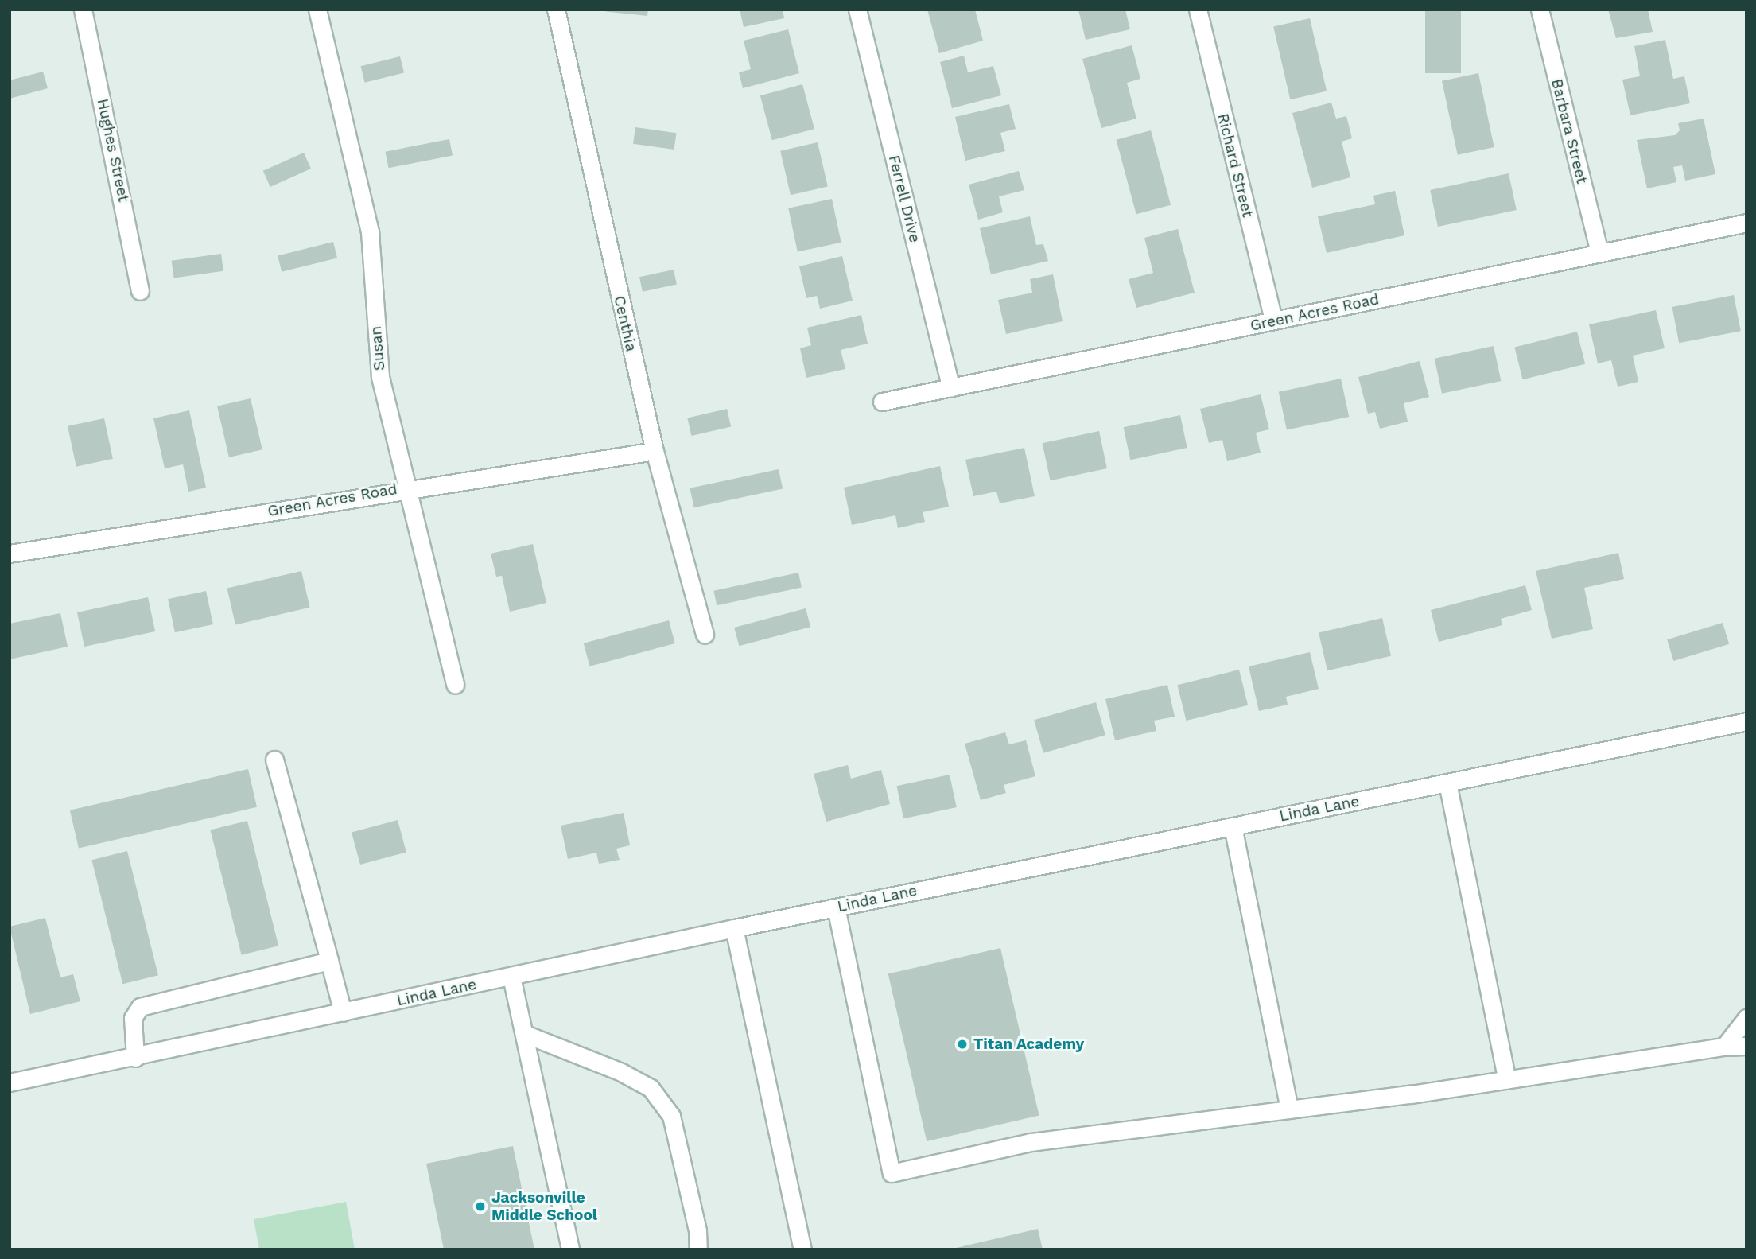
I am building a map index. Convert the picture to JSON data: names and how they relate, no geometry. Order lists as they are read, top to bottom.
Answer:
{
  "streets": {
    "street": [
      "Barbara Street",
      "Hughes Street",
      "Richard Street",
      "Ferrell Drive",
      "Green Acres Road",
      "Centhia",
      "Susan",
      "Linda Lane"
    ]
  },
  "crossings": [
    ["Barbara Street", "Green Acres Road"],
    ["Richard Street", "Green Acres Road"],
    ["Ferrell Drive", "Green Acres Road"],
    ["Green Acres Road", "Centhia"],
    ["Green Acres Road", "Susan"]
  ],
  "places": ["Titan Academy", "Jacksonville Middle School"]
}
